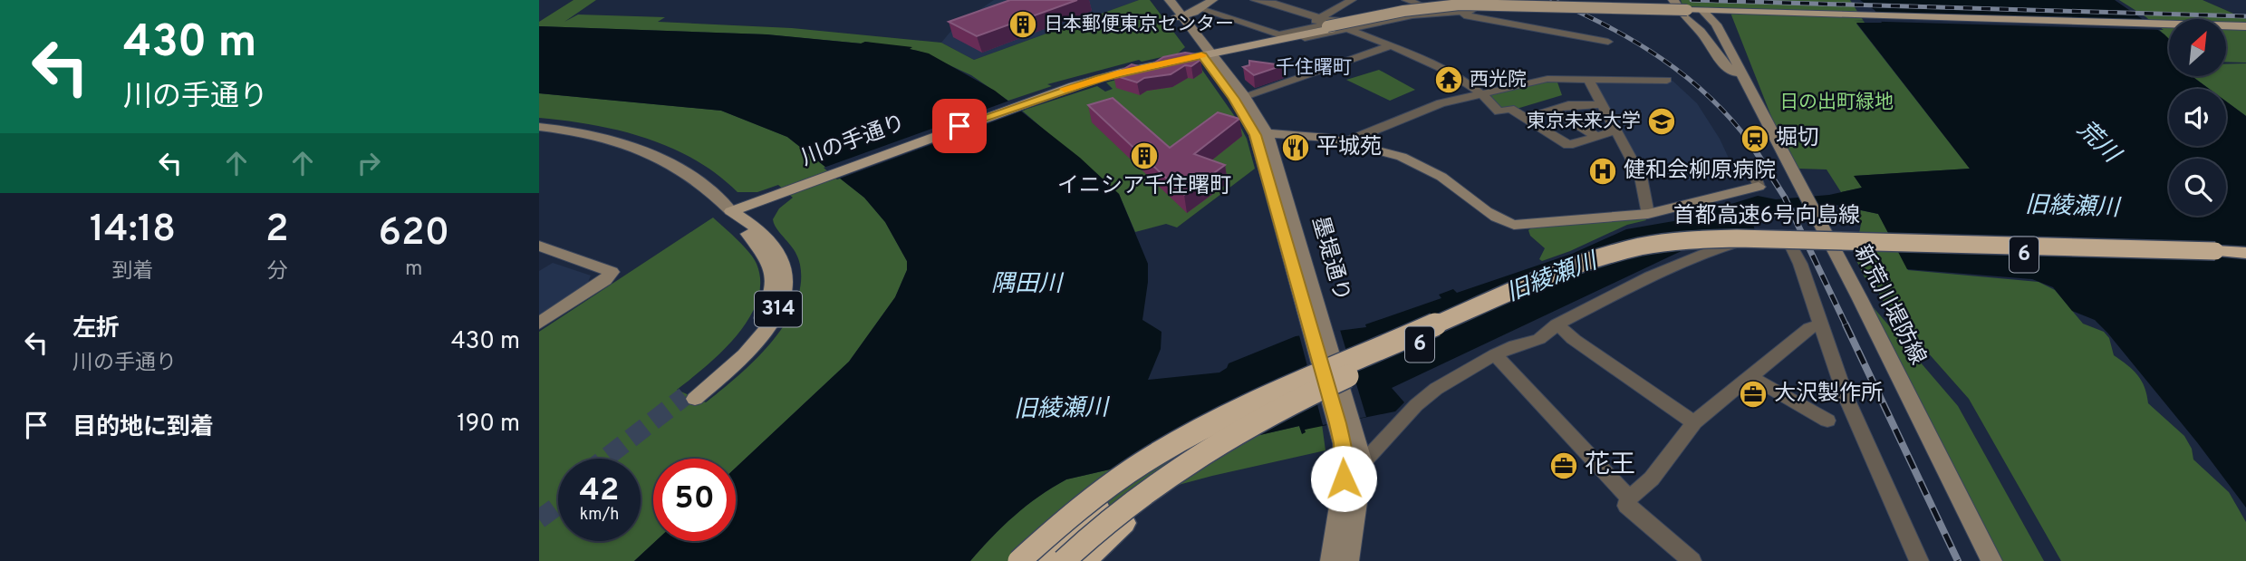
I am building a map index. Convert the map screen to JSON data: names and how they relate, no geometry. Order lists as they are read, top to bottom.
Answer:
{
  "streets": {
    "highway": ["首都高速6号向島線", "6"],
    "main road": [
      "川の手通り",
      "墨堤通り",
      "新荒川堤防線",
      "314"
    ]
  },
  "crossings": [
    ["川の手通り", "墨堤通り"],
    ["川の手通り", "新荒川堤防線"],
    ["川の手通り", "314"],
    ["首都高速6号向島線", "6"]
  ],
  "districts": ["千住曙町"],
  "water": ["荒川", "旧綾瀬川", "隅田川"],
  "parks": ["日の出町緑地"],
  "places": {
    "building": ["日本郵便東京センター", "イニシア千住曙町"],
    "temple": ["西光院"],
    "school or university": ["東京未来大学"],
    "station": ["堀切"],
    "restaurant": ["平城苑"],
    "hospital": ["健和会柳原病院"],
    "office": ["大沢製作所", "花王"]
  },
  "north": "top right",
  "page": {
    "turn": ["430 m", "川の手通り"],
    "eta": [
      "14:18",
      "到着",
      "2",
      "分",
      "620",
      "m"
    ],
    "list": [
      {
        "name": "左折",
        "note": "川の手通り",
        "value": "430 m"
      },
      {
        "name": "目的地に到着",
        "value": "190 m"
      }
    ],
    "speed": "42 km/h",
    "limit": "50"
  }
}
